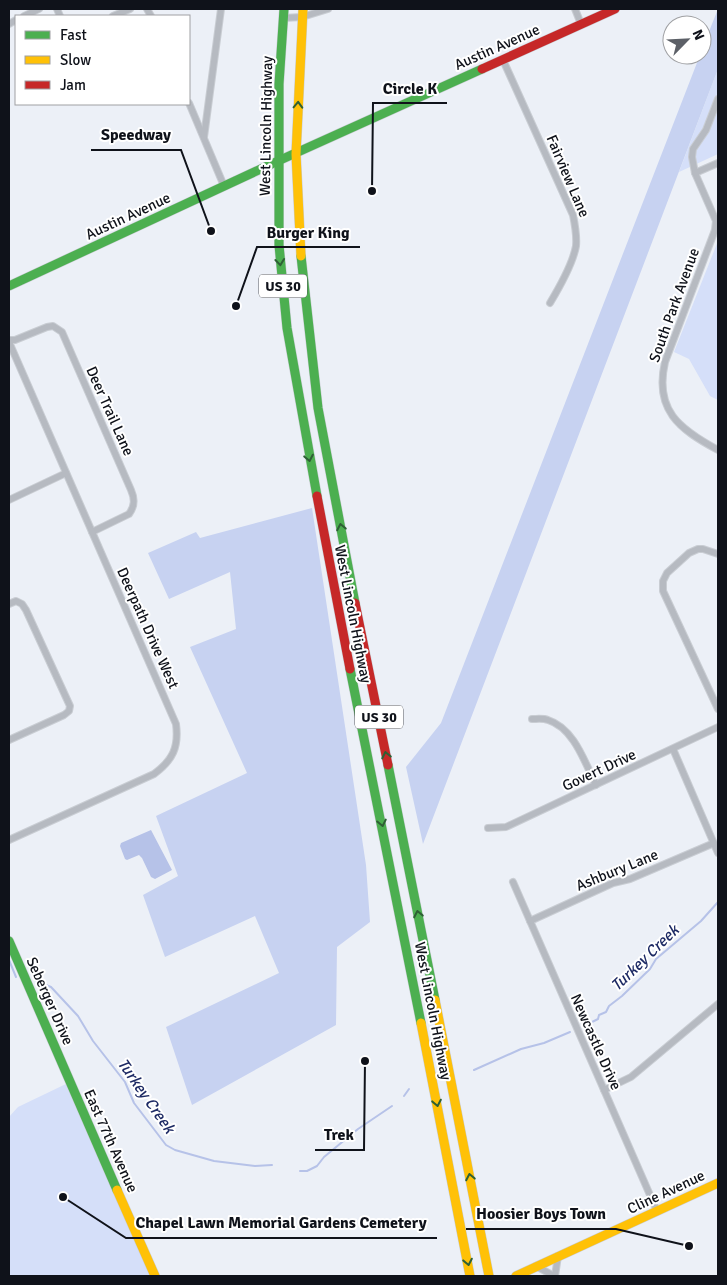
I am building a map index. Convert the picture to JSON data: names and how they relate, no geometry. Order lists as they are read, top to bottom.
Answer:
{
  "streets": {
    "main road": [
      "Austin Avenue",
      "West Lincoln Highway",
      "US 30",
      "Seberger Drive",
      "East 77th Avenue",
      "Cline Avenue"
    ],
    "street": [
      "Fairview Lane",
      "South Park Avenue",
      "Deer Trail Lane",
      "Deerpath Drive West",
      "Govert Drive",
      "Ashbury Lane",
      "Newcastle Drive"
    ]
  },
  "crossings": [
    ["Austin Avenue", "West Lincoln Highway"],
    ["Austin Avenue", "Fairview Lane"],
    ["Deer Trail Lane", "Deerpath Drive West"],
    ["Ashbury Lane", "Newcastle Drive"],
    ["Seberger Drive", "East 77th Avenue"],
    ["Newcastle Drive", "Cline Avenue"]
  ],
  "water": ["Turkey Creek"],
  "places": [
    "Circle K",
    "Speedway",
    "Burger King",
    "Trek",
    "Chapel Lawn Memorial Gardens Cemetery",
    "Hoosier Boys Town"
  ],
  "legend": ["Fast", "Slow", "Jam"],
  "north": "top right"
}
